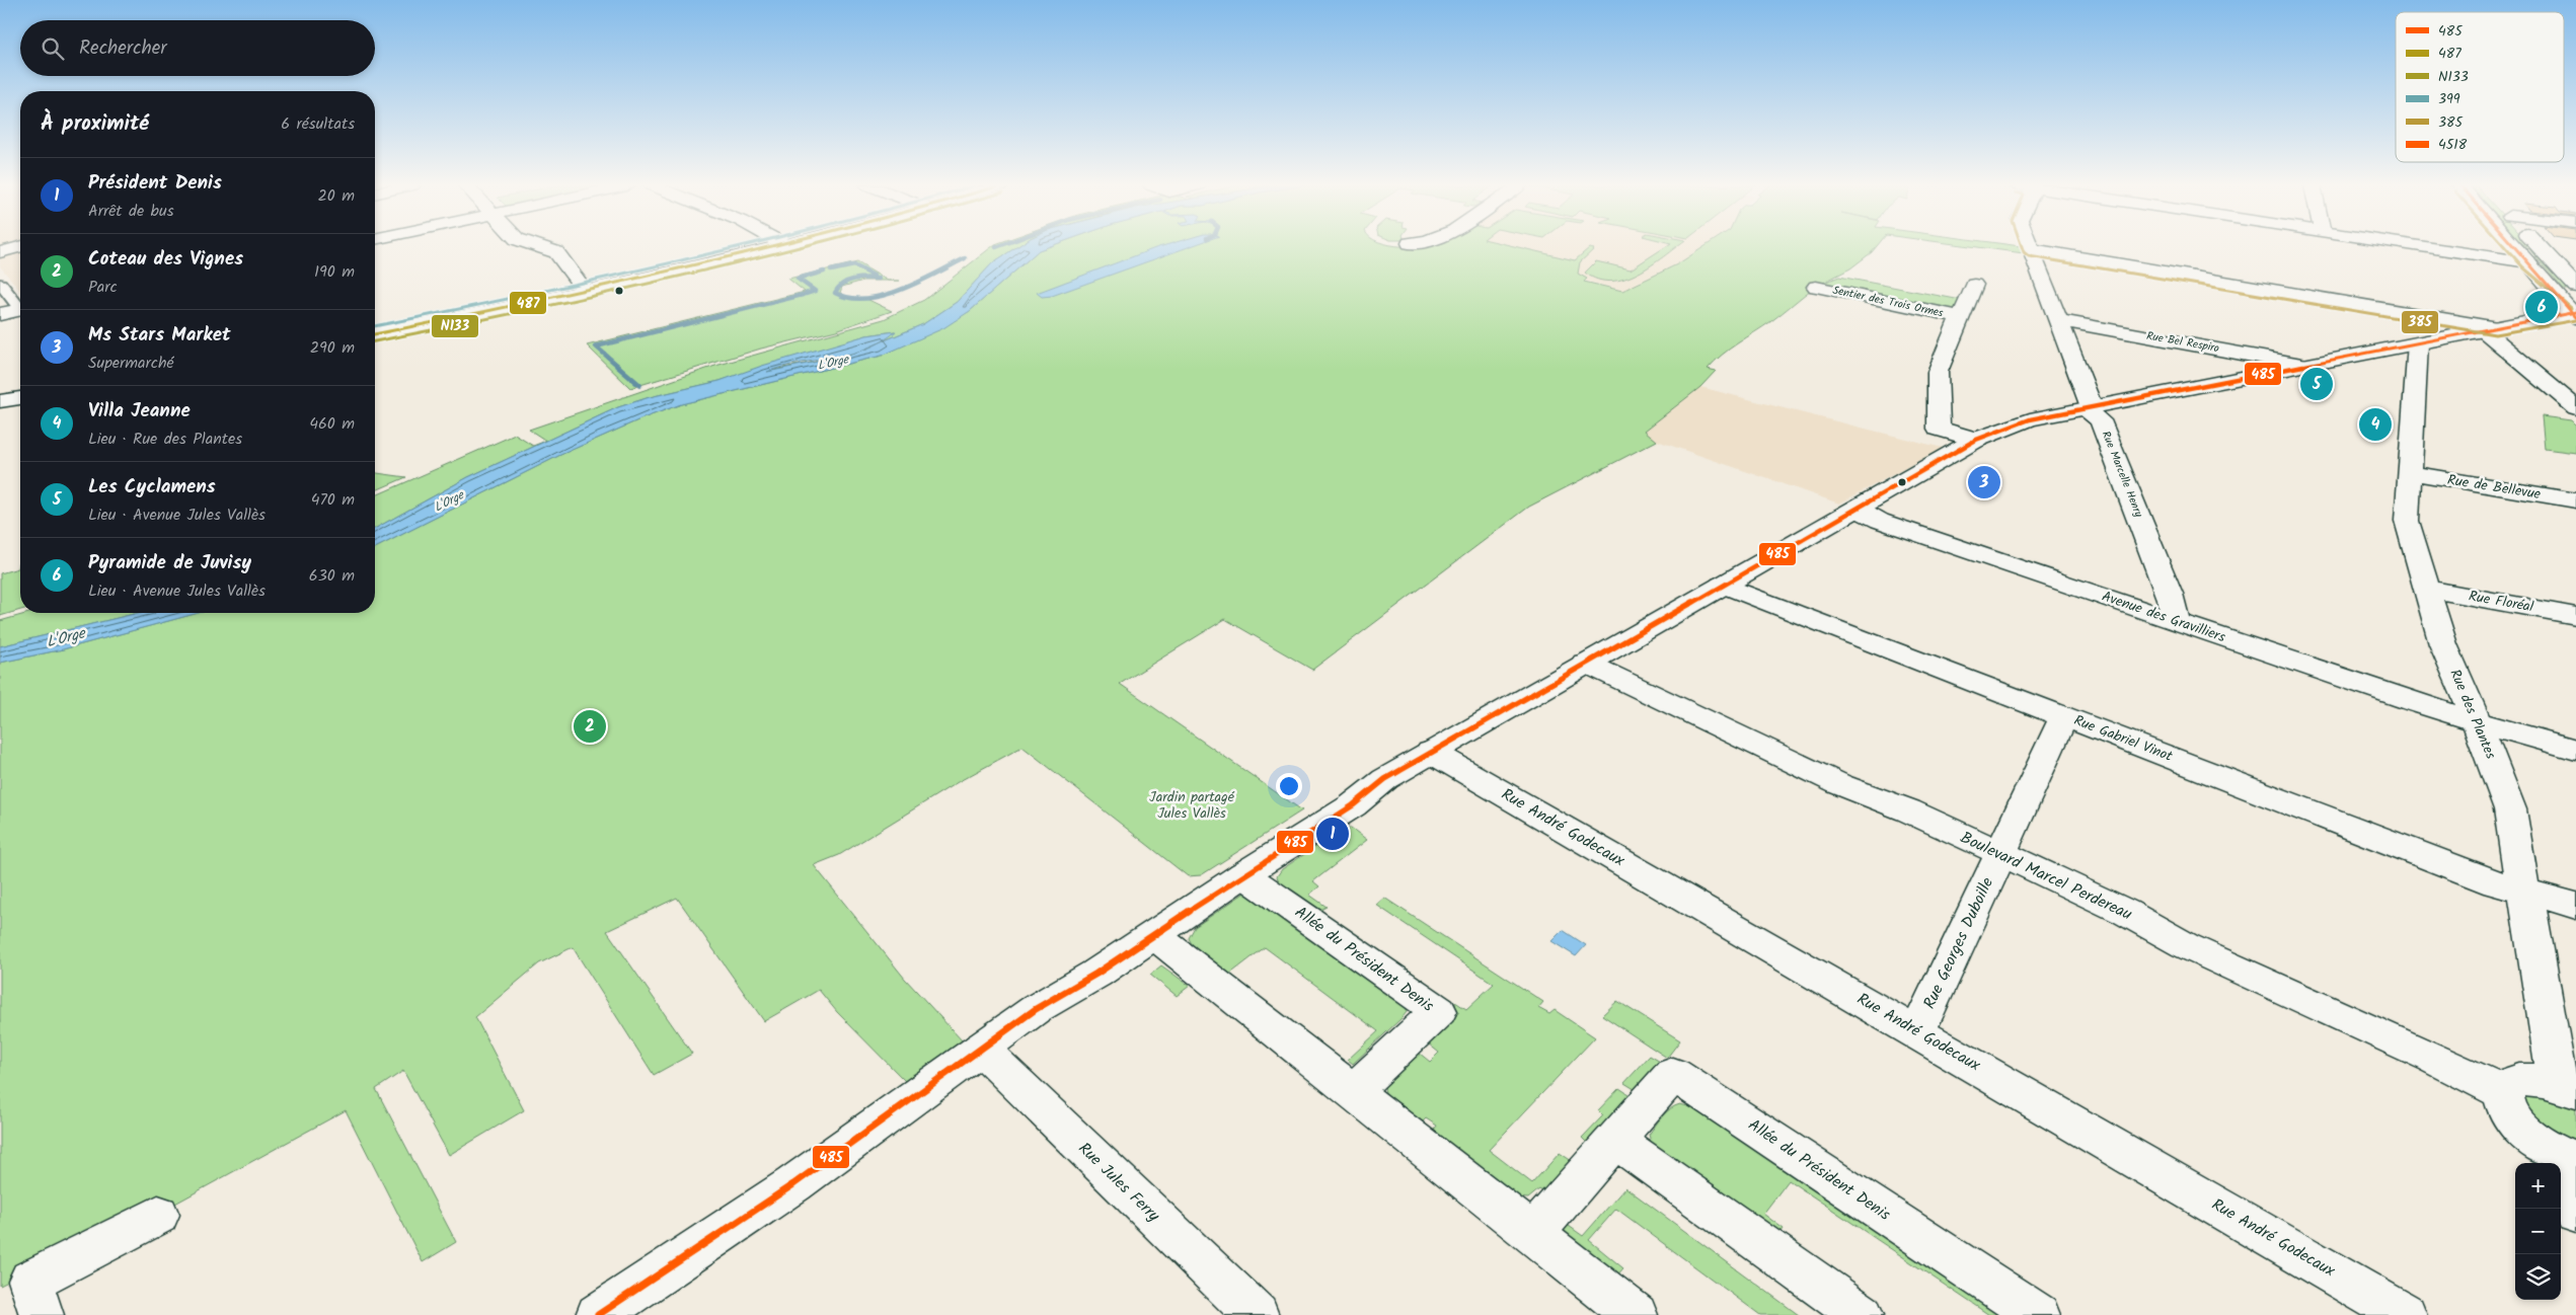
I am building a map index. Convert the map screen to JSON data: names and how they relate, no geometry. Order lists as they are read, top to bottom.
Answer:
{
  "streets": {
    "street": [
      "Sentier des Trois Ormes",
      "Rue Bel Respiro",
      "Rue Marcelle Henry",
      "Rue de Bellevue",
      "Rue Floréal",
      "Avenue des Gravilliers",
      "Rue des Plantes",
      "Rue Gabriel Vinot",
      "Rue André Godecaux",
      "Boulevard Marcel Perdereau",
      "Rue Georges Duboille",
      "Allée du Président Denis",
      "Rue Jules Ferry"
    ]
  },
  "crossings": [
    ["Rue Bel Respiro", "Rue Marcelle Henry"],
    ["Rue Marcelle Henry", "Avenue des Gravilliers"],
    ["Rue de Bellevue", "Rue des Plantes"],
    ["Rue Floréal", "Rue des Plantes"],
    ["Avenue des Gravilliers", "Rue des Plantes"],
    ["Rue des Plantes", "Rue Gabriel Vinot"],
    ["Rue Gabriel Vinot", "Rue Georges Duboille"],
    ["Rue André Godecaux", "Rue Georges Duboille"],
    ["Boulevard Marcel Perdereau", "Rue Georges Duboille"]
  ],
  "water": ["L'Orge"],
  "parks": ["Jardin partagé Jules Vallès"],
  "lines": [
    "transit line 487",
    "transit line N133",
    "transit line 399",
    "transit line 385",
    "transit line 4518",
    "transit line 485"
  ],
  "legend": [
    "485",
    "487",
    "N133",
    "399",
    "385",
    "4518"
  ],
  "page": {
    "search": "Rechercher",
    "heading": ["À proximité", "6 résultats"],
    "list": [
      {
        "mark": "1",
        "name": "Président Denis",
        "note": "Arrêt de bus",
        "value": "20 m"
      },
      {
        "mark": "2",
        "name": "Coteau des Vignes",
        "note": "Parc",
        "value": "190 m"
      },
      {
        "mark": "3",
        "name": "Ms Stars Market",
        "note": "Supermarché",
        "value": "290 m"
      },
      {
        "mark": "4",
        "name": "Villa Jeanne",
        "note": "Lieu · Rue des Plantes",
        "value": "460 m"
      },
      {
        "mark": "5",
        "name": "Les Cyclamens",
        "note": "Lieu · Avenue Jules Vallès",
        "value": "470 m"
      },
      {
        "mark": "6",
        "name": "Pyramide de Juvisy",
        "note": "Lieu · Avenue Jules Vallès",
        "value": "630 m"
      }
    ],
    "pins": [
      "6",
      "5",
      "4",
      "3",
      "2",
      "1"
    ],
    "map_buttons": ["+", "−"]
  }
}
